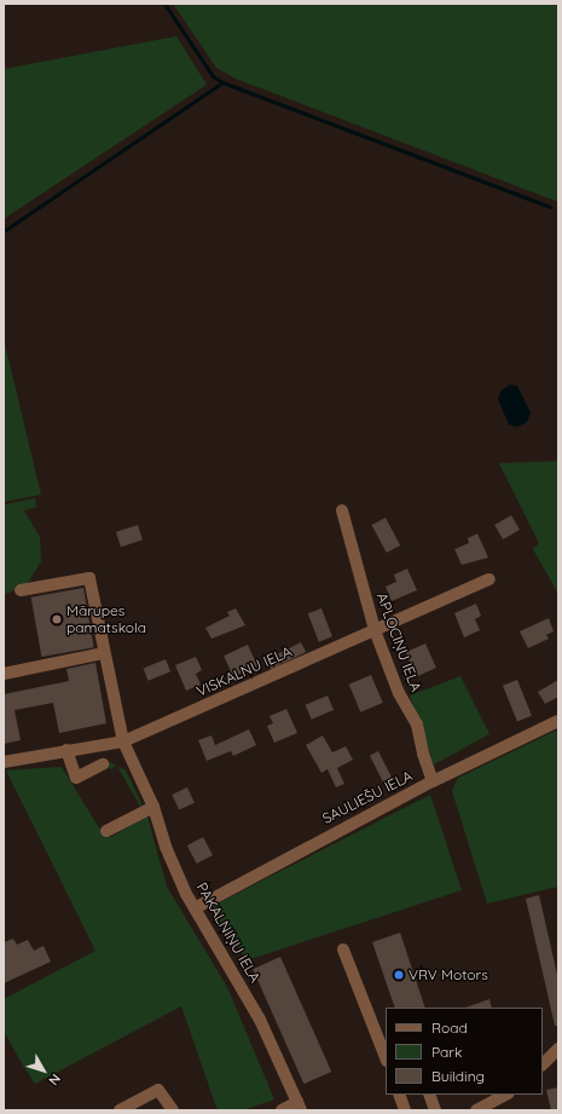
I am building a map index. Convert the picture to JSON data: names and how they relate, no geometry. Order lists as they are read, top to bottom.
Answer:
{
  "streets": {
    "street": [
      "APLOCIŅU IELA",
      "VISKALNU IELA",
      "SAULIEŠU IELA",
      "PAKALNIŅU IELA"
    ]
  },
  "crossings": [
    ["APLOCIŅU IELA", "VISKALNU IELA"],
    ["APLOCIŅU IELA", "SAULIEŠU IELA"],
    ["VISKALNU IELA", "PAKALNIŅU IELA"],
    ["SAULIEŠU IELA", "PAKALNIŅU IELA"]
  ],
  "places": ["Mārupes pamatskola", "VRV Motors"],
  "legend": ["Road", "Park", "Building"],
  "north": "bottom right"
}
